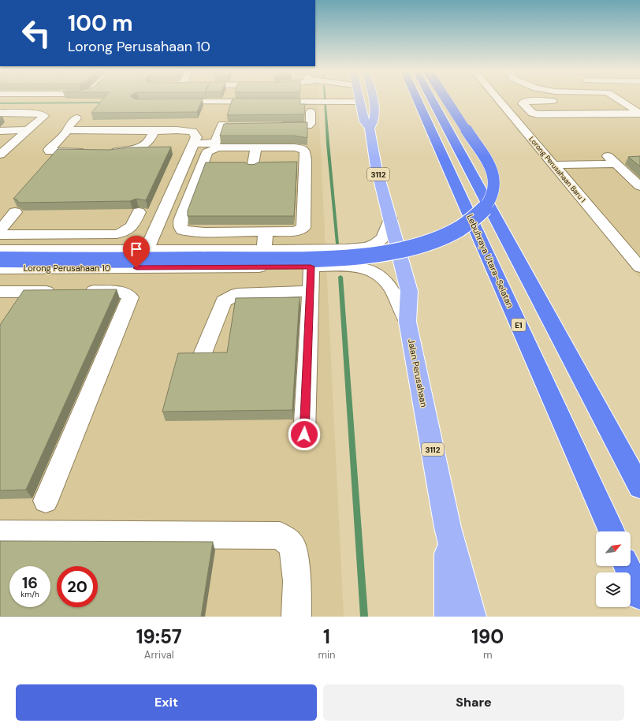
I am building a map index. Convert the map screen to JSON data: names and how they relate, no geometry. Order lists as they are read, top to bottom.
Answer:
{
  "streets": {
    "highway": ["Lebuhraya Utara–Selatan", "E1"],
    "main road": ["3112", "Jalan Perusahaan"],
    "street": ["Lorong Perusahaan Baru 1", "Lorong Perusahaan 10"]
  },
  "crossings": [
    ["Lorong Perusahaan 10", "Jalan Perusahaan"]
  ],
  "north": "top right",
  "page": {
    "turn": ["100 m", "Lorong Perusahaan 10"],
    "speed": "16 km/h",
    "limit": "20",
    "eta": [
      "19:57",
      "Arrival",
      "1",
      "min",
      "190",
      "m"
    ],
    "buttons": ["Exit", "Share"]
  }
}
